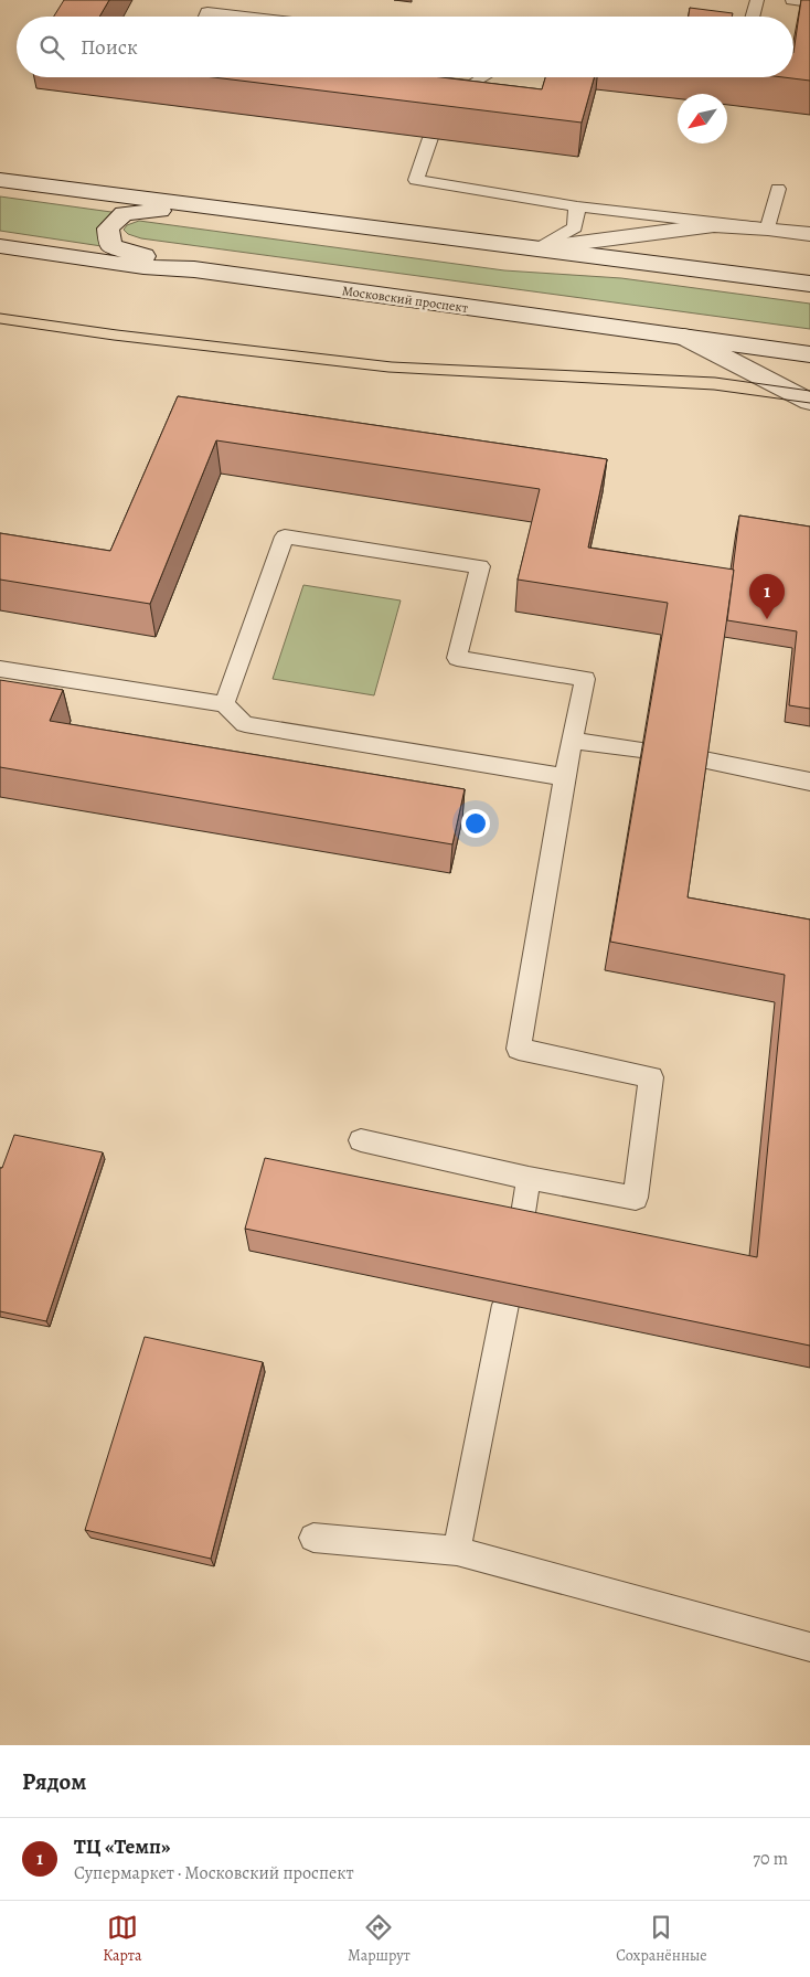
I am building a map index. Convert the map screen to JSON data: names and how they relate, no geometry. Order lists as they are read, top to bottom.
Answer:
{
  "streets": {
    "main road": ["Московский проспект"]
  },
  "north": "bottom left",
  "page": {
    "search": "Поиск",
    "pins": "1",
    "heading": "Рядом",
    "list": [
      {
        "mark": "1",
        "name": "ТЦ «Темп»",
        "note": "Супермаркет · Московский проспект",
        "value": "70 m"
      }
    ],
    "nav": ["Карта", "Маршрут", "Сохранённые"]
  }
}
